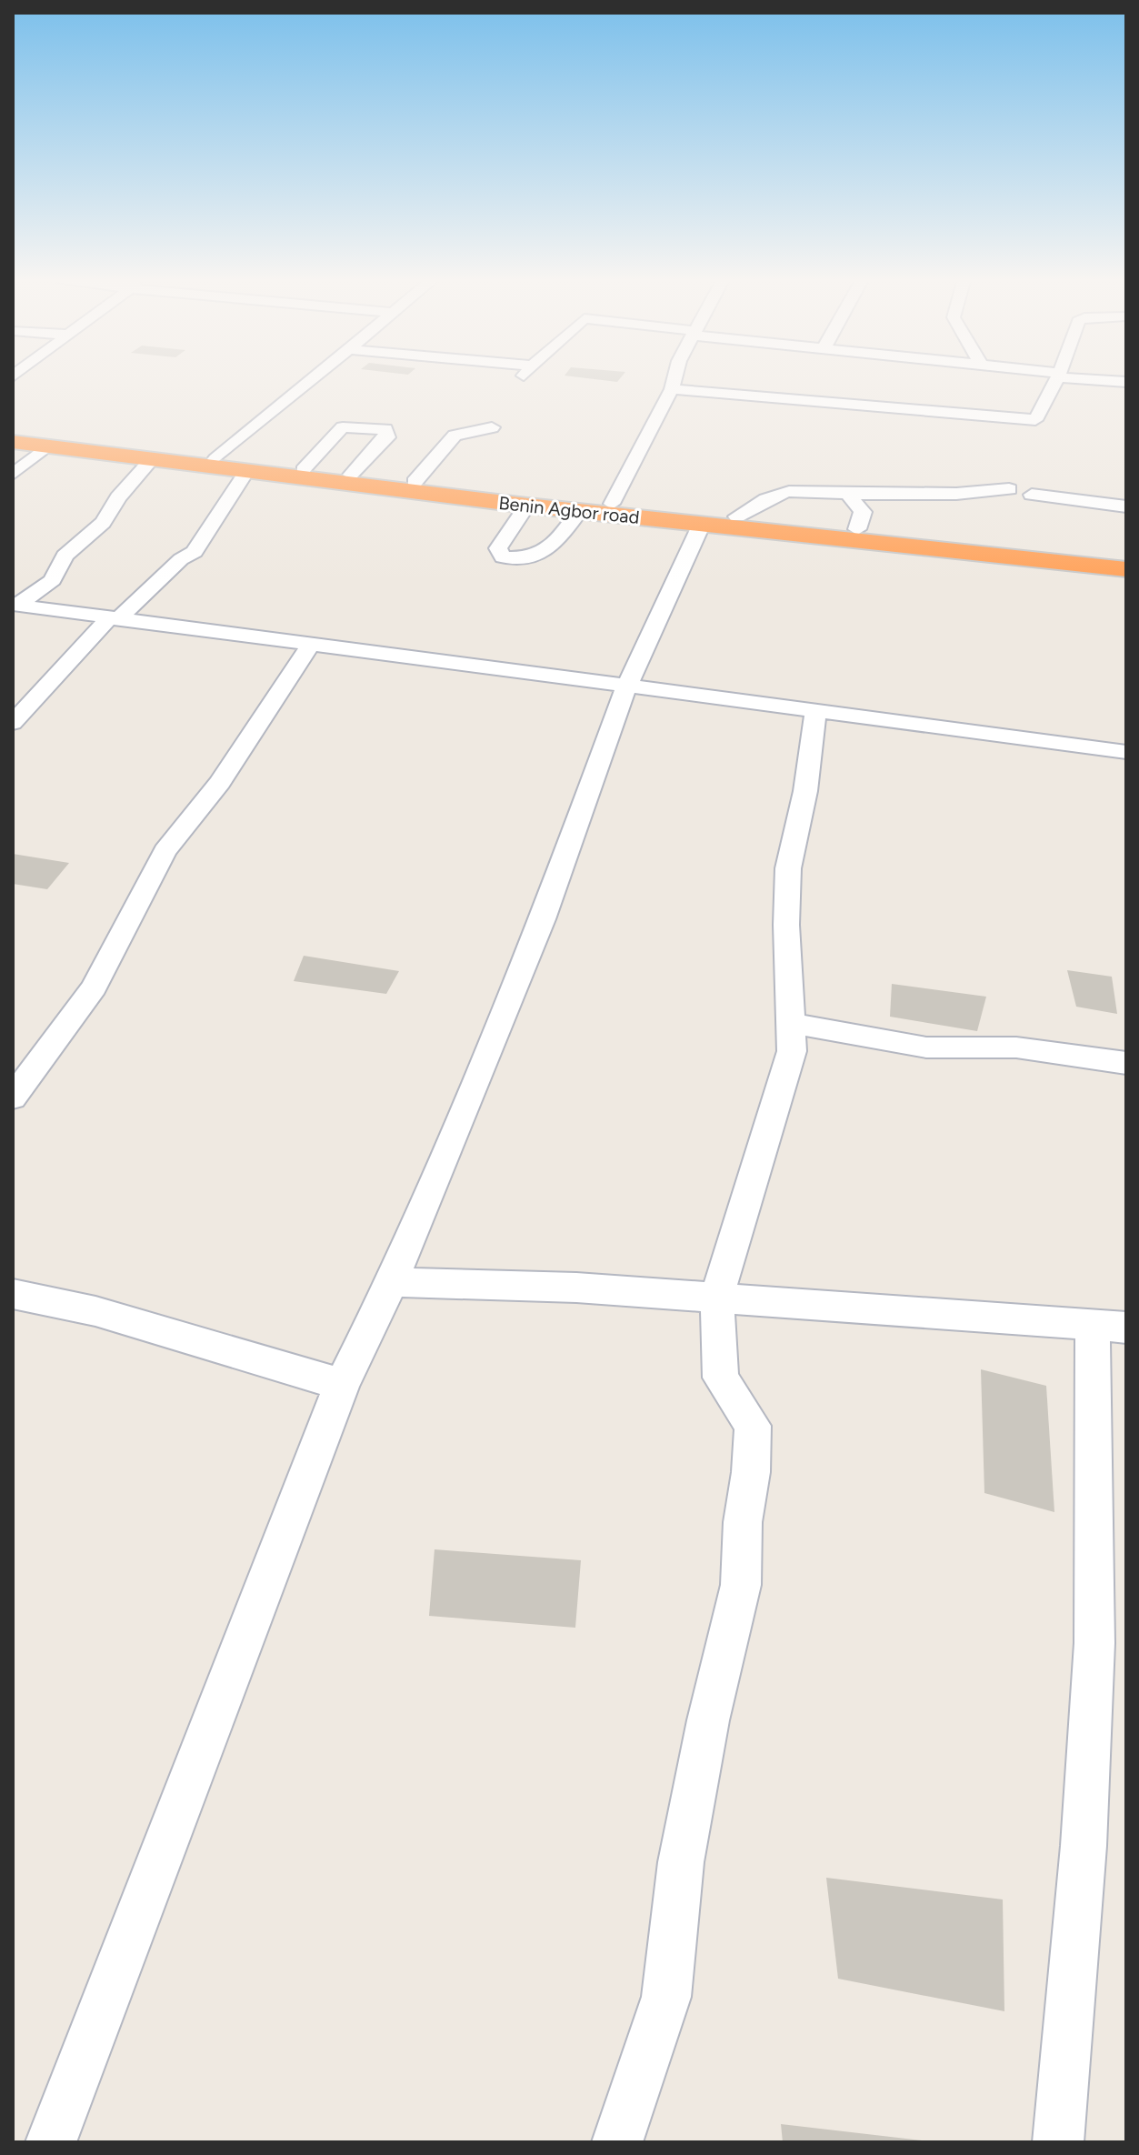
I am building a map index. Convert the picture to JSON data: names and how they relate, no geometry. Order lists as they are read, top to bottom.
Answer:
{
  "streets": {
    "highway": ["Benin Agbor road"]
  }
}
